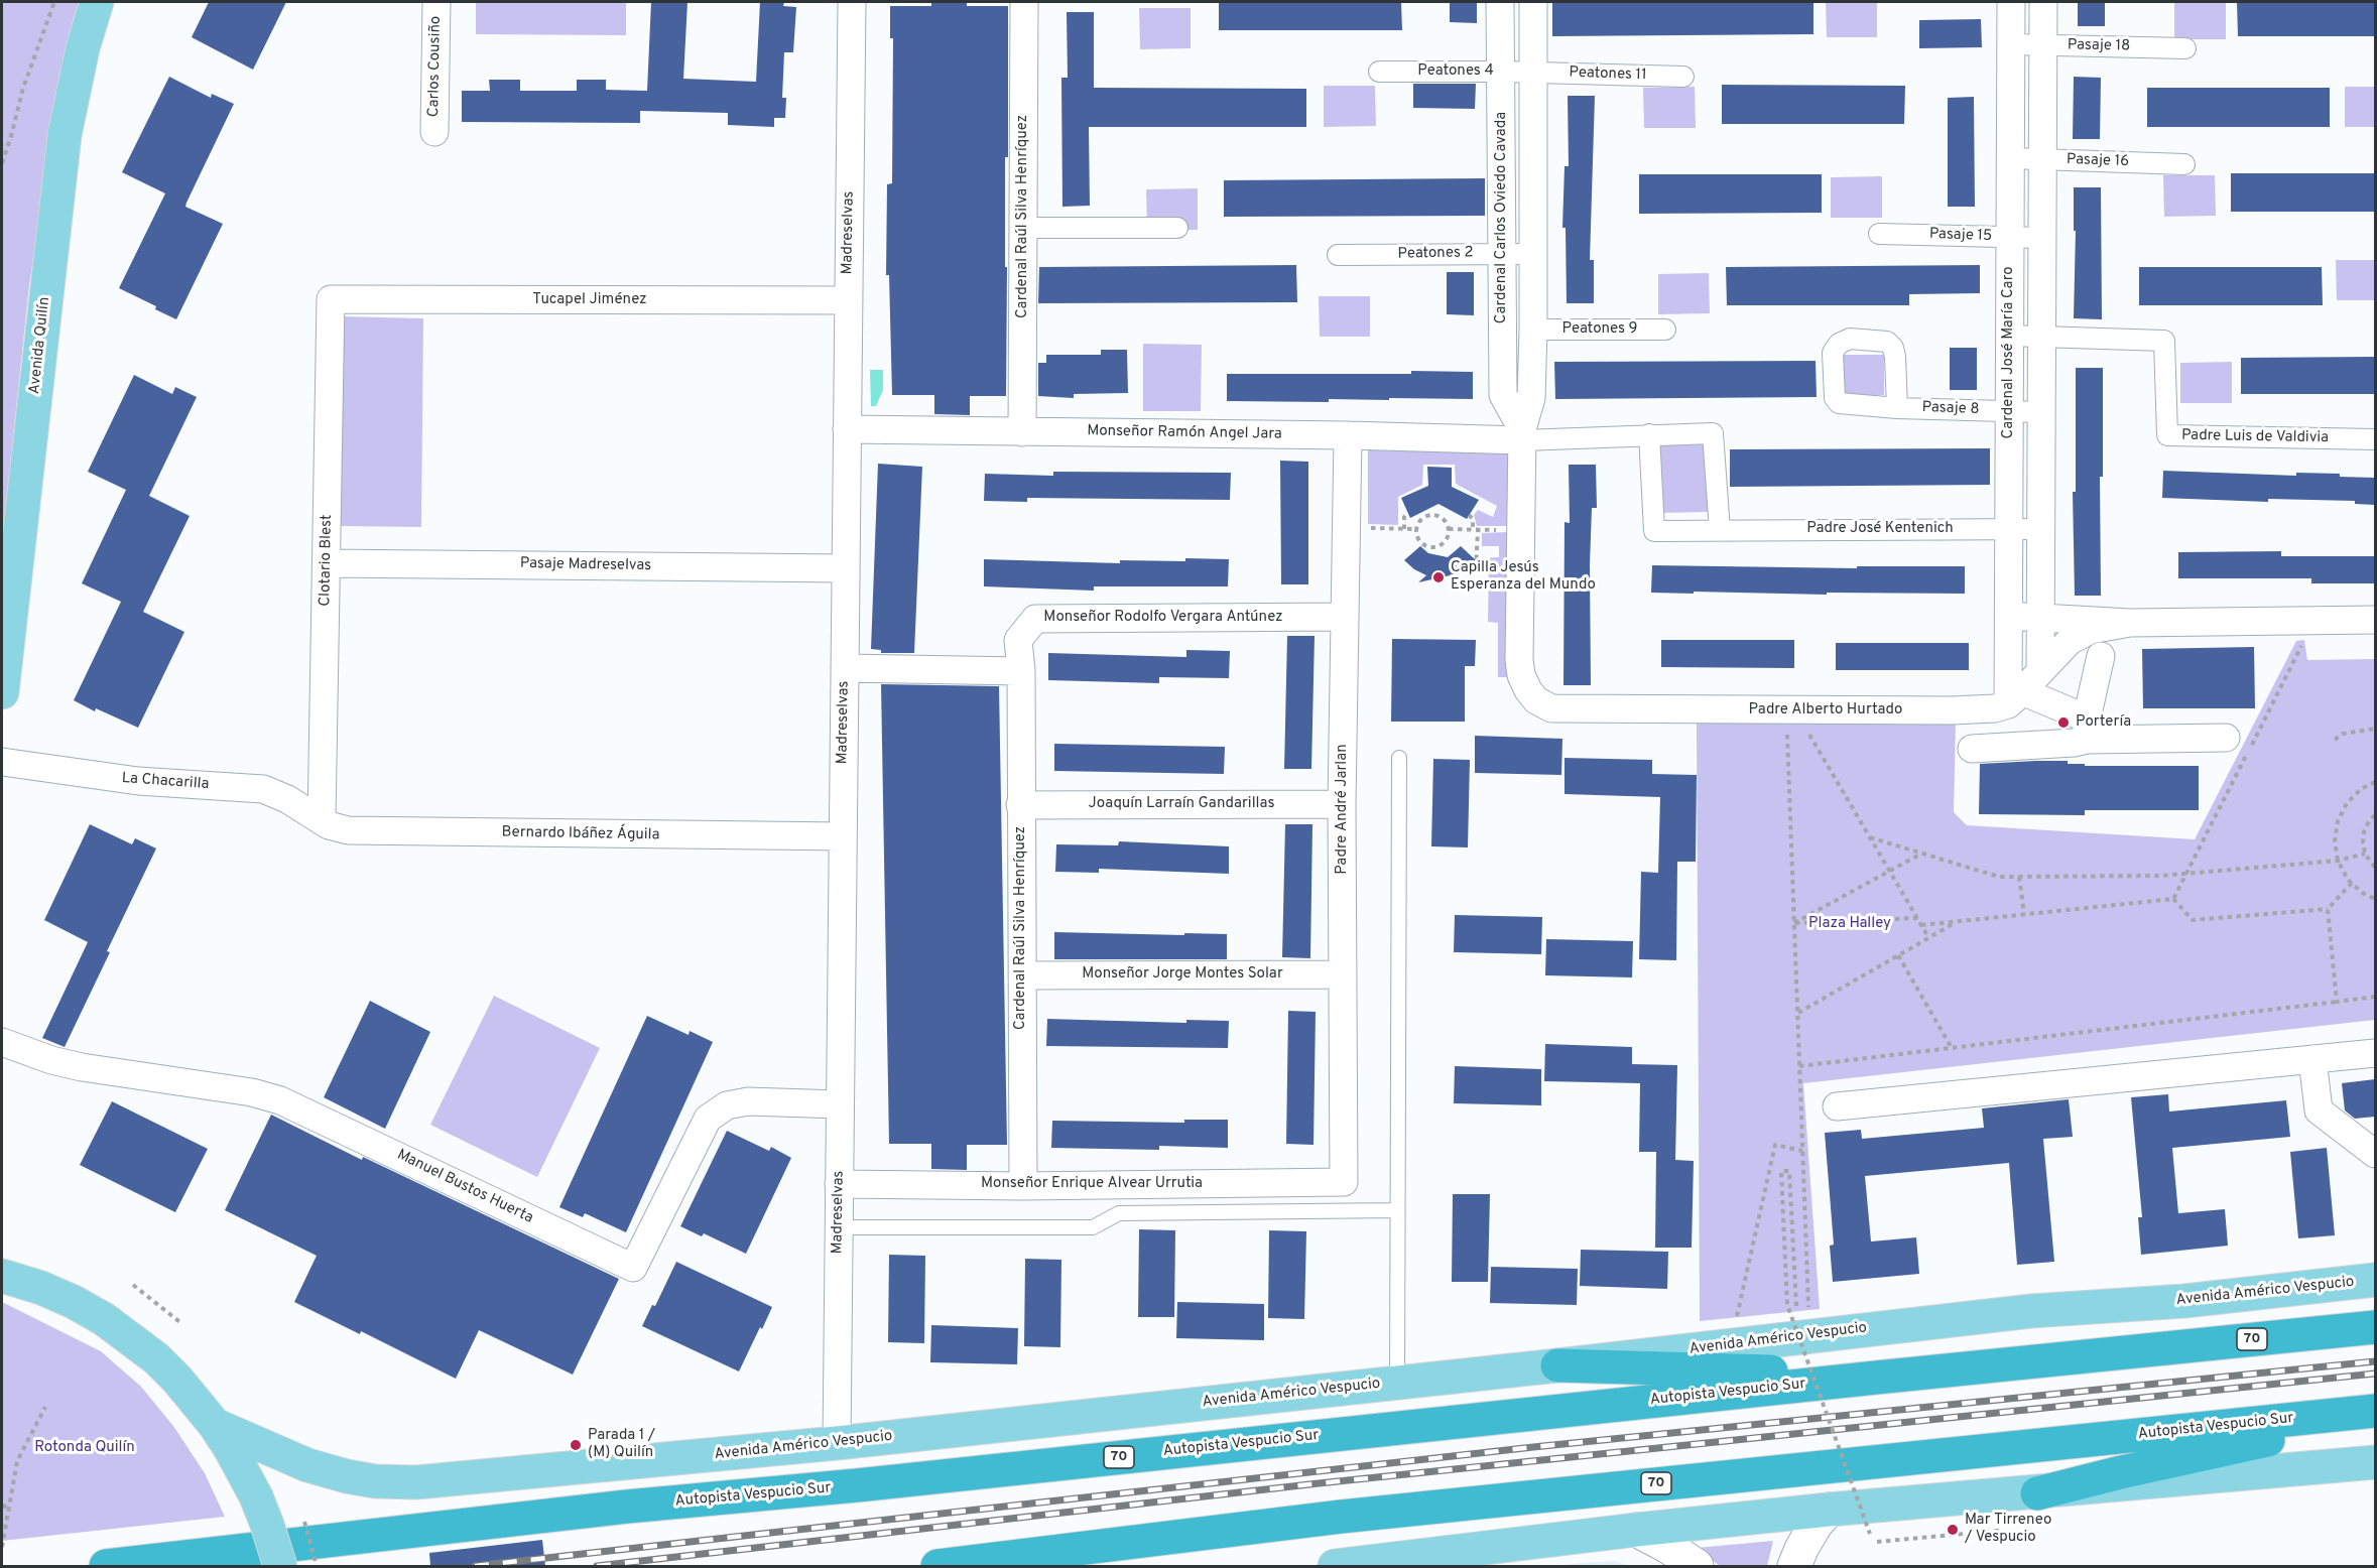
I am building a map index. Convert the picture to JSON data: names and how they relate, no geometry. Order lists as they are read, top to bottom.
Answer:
{
  "streets": {
    "highway": ["70", "Autopista Vespucio Sur"],
    "main road": ["Avenida Quilín", "Avenida Américo Vespucio"],
    "street": [
      "Pasaje 18",
      "Carlos Cousiño",
      "Peatones 4",
      "Peatones 11",
      "Pasaje 16",
      "Cardenal Raúl Silva Henríquez",
      "Cardenal Carlos Oviedo Cavada",
      "Madreselvas",
      "Pasaje 15",
      "Peatones 2",
      "Tucapel Jiménez",
      "Peatones 9",
      "Cardenal José María Caro",
      "Pasaje 8",
      "Monseñor Ramón Angel Jara",
      "Padre Luis de Valdivia",
      "Padre José Kentenich",
      "Clotario Blest",
      "Pasaje Madreselvas",
      "Monseñor Rodolfo Vergara Antúnez",
      "Padre Alberto Hurtado",
      "La Chacarilla",
      "Joaquín Larraín Gandarillas",
      "Padre André Jarlan",
      "Bernardo Ibáñez Águila",
      "Monseñor Jorge Montes Solar",
      "Monseñor Enrique Alvear Urrutia",
      "Manuel Bustos Huerta"
    ]
  },
  "crossings": [
    ["Pasaje 18", "Cardenal José María Caro"],
    ["Peatones 4", "Peatones 11"],
    ["Peatones 4", "Cardenal Carlos Oviedo Cavada"],
    ["Peatones 11", "Cardenal Carlos Oviedo Cavada"],
    ["Pasaje 16", "Cardenal José María Caro"],
    ["Cardenal Raúl Silva Henríquez", "Monseñor Ramón Angel Jara"],
    ["Cardenal Raúl Silva Henríquez", "Monseñor Rodolfo Vergara Antúnez"],
    ["Cardenal Raúl Silva Henríquez", "Joaquín Larraín Gandarillas"],
    ["Cardenal Raúl Silva Henríquez", "Monseñor Jorge Montes Solar"],
    ["Cardenal Raúl Silva Henríquez", "Monseñor Enrique Alvear Urrutia"],
    ["Cardenal Carlos Oviedo Cavada", "Peatones 2"],
    ["Cardenal Carlos Oviedo Cavada", "Peatones 9"],
    ["Cardenal Carlos Oviedo Cavada", "Monseñor Ramón Angel Jara"],
    ["Cardenal Carlos Oviedo Cavada", "Padre Alberto Hurtado"],
    ["Madreselvas", "Tucapel Jiménez"],
    ["Madreselvas", "Monseñor Ramón Angel Jara"],
    ["Madreselvas", "Pasaje Madreselvas"],
    ["Madreselvas", "Bernardo Ibáñez Águila"],
    ["Madreselvas", "Monseñor Enrique Alvear Urrutia"],
    ["Madreselvas", "Manuel Bustos Huerta"],
    ["Madreselvas", "Avenida Américo Vespucio"],
    ["Pasaje 15", "Cardenal José María Caro"],
    ["Tucapel Jiménez", "Clotario Blest"],
    ["Cardenal José María Caro", "Pasaje 8"],
    ["Cardenal José María Caro", "Padre Luis de Valdivia"],
    ["Cardenal José María Caro", "Padre José Kentenich"],
    ["Cardenal José María Caro", "Padre Alberto Hurtado"],
    ["Monseñor Ramón Angel Jara", "Padre André Jarlan"],
    ["Clotario Blest", "Pasaje Madreselvas"],
    ["Clotario Blest", "La Chacarilla"],
    ["Clotario Blest", "Bernardo Ibáñez Águila"],
    ["Monseñor Rodolfo Vergara Antúnez", "Padre André Jarlan"],
    ["La Chacarilla", "Bernardo Ibáñez Águila"],
    ["Joaquín Larraín Gandarillas", "Padre André Jarlan"],
    ["Padre André Jarlan", "Monseñor Jorge Montes Solar"],
    ["Padre André Jarlan", "Monseñor Enrique Alvear Urrutia"]
  ],
  "parks": ["Plaza Halley", "Rotonda Quilín"],
  "places": [
    "Capilla Jesús Esperanza del Mundo",
    "Portería",
    "Parada 1 / (M) Quilín",
    "Mar Tirreneo / Vespucio"
  ]
}
